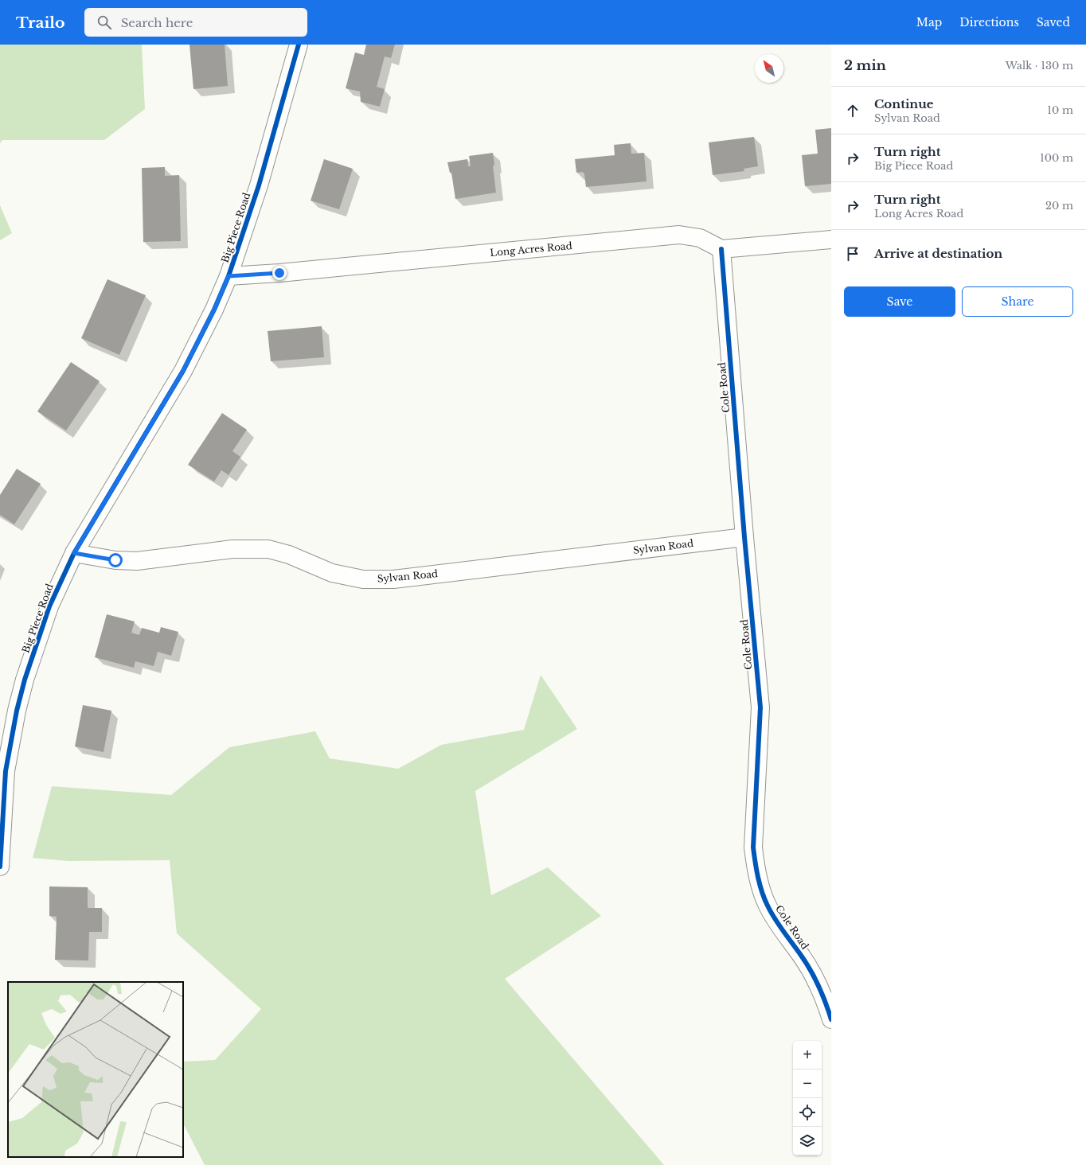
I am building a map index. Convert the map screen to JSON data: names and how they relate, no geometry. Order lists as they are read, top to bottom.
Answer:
{
  "streets": {
    "street": [
      "Big Piece Road",
      "Long Acres Road",
      "Cole Road",
      "Sylvan Road"
    ]
  },
  "crossings": [
    ["Big Piece Road", "Long Acres Road"],
    ["Big Piece Road", "Sylvan Road"],
    ["Long Acres Road", "Cole Road"],
    ["Cole Road", "Sylvan Road"]
  ],
  "north": "top left",
  "page": {
    "header": "Trailo",
    "search": "Search here",
    "nav": ["Map", "Directions", "Saved"],
    "heading": ["2 min", "Walk · 130 m"],
    "list": [
      ["Continue", "Sylvan Road", "10 m"],
      ["Turn right", "Big Piece Road", "100 m"],
      ["Turn right", "Long Acres Road", "20 m"],
      "Arrive at destination"
    ],
    "buttons": ["Save", "Share"],
    "map_buttons": ["+", "−"]
  }
}
